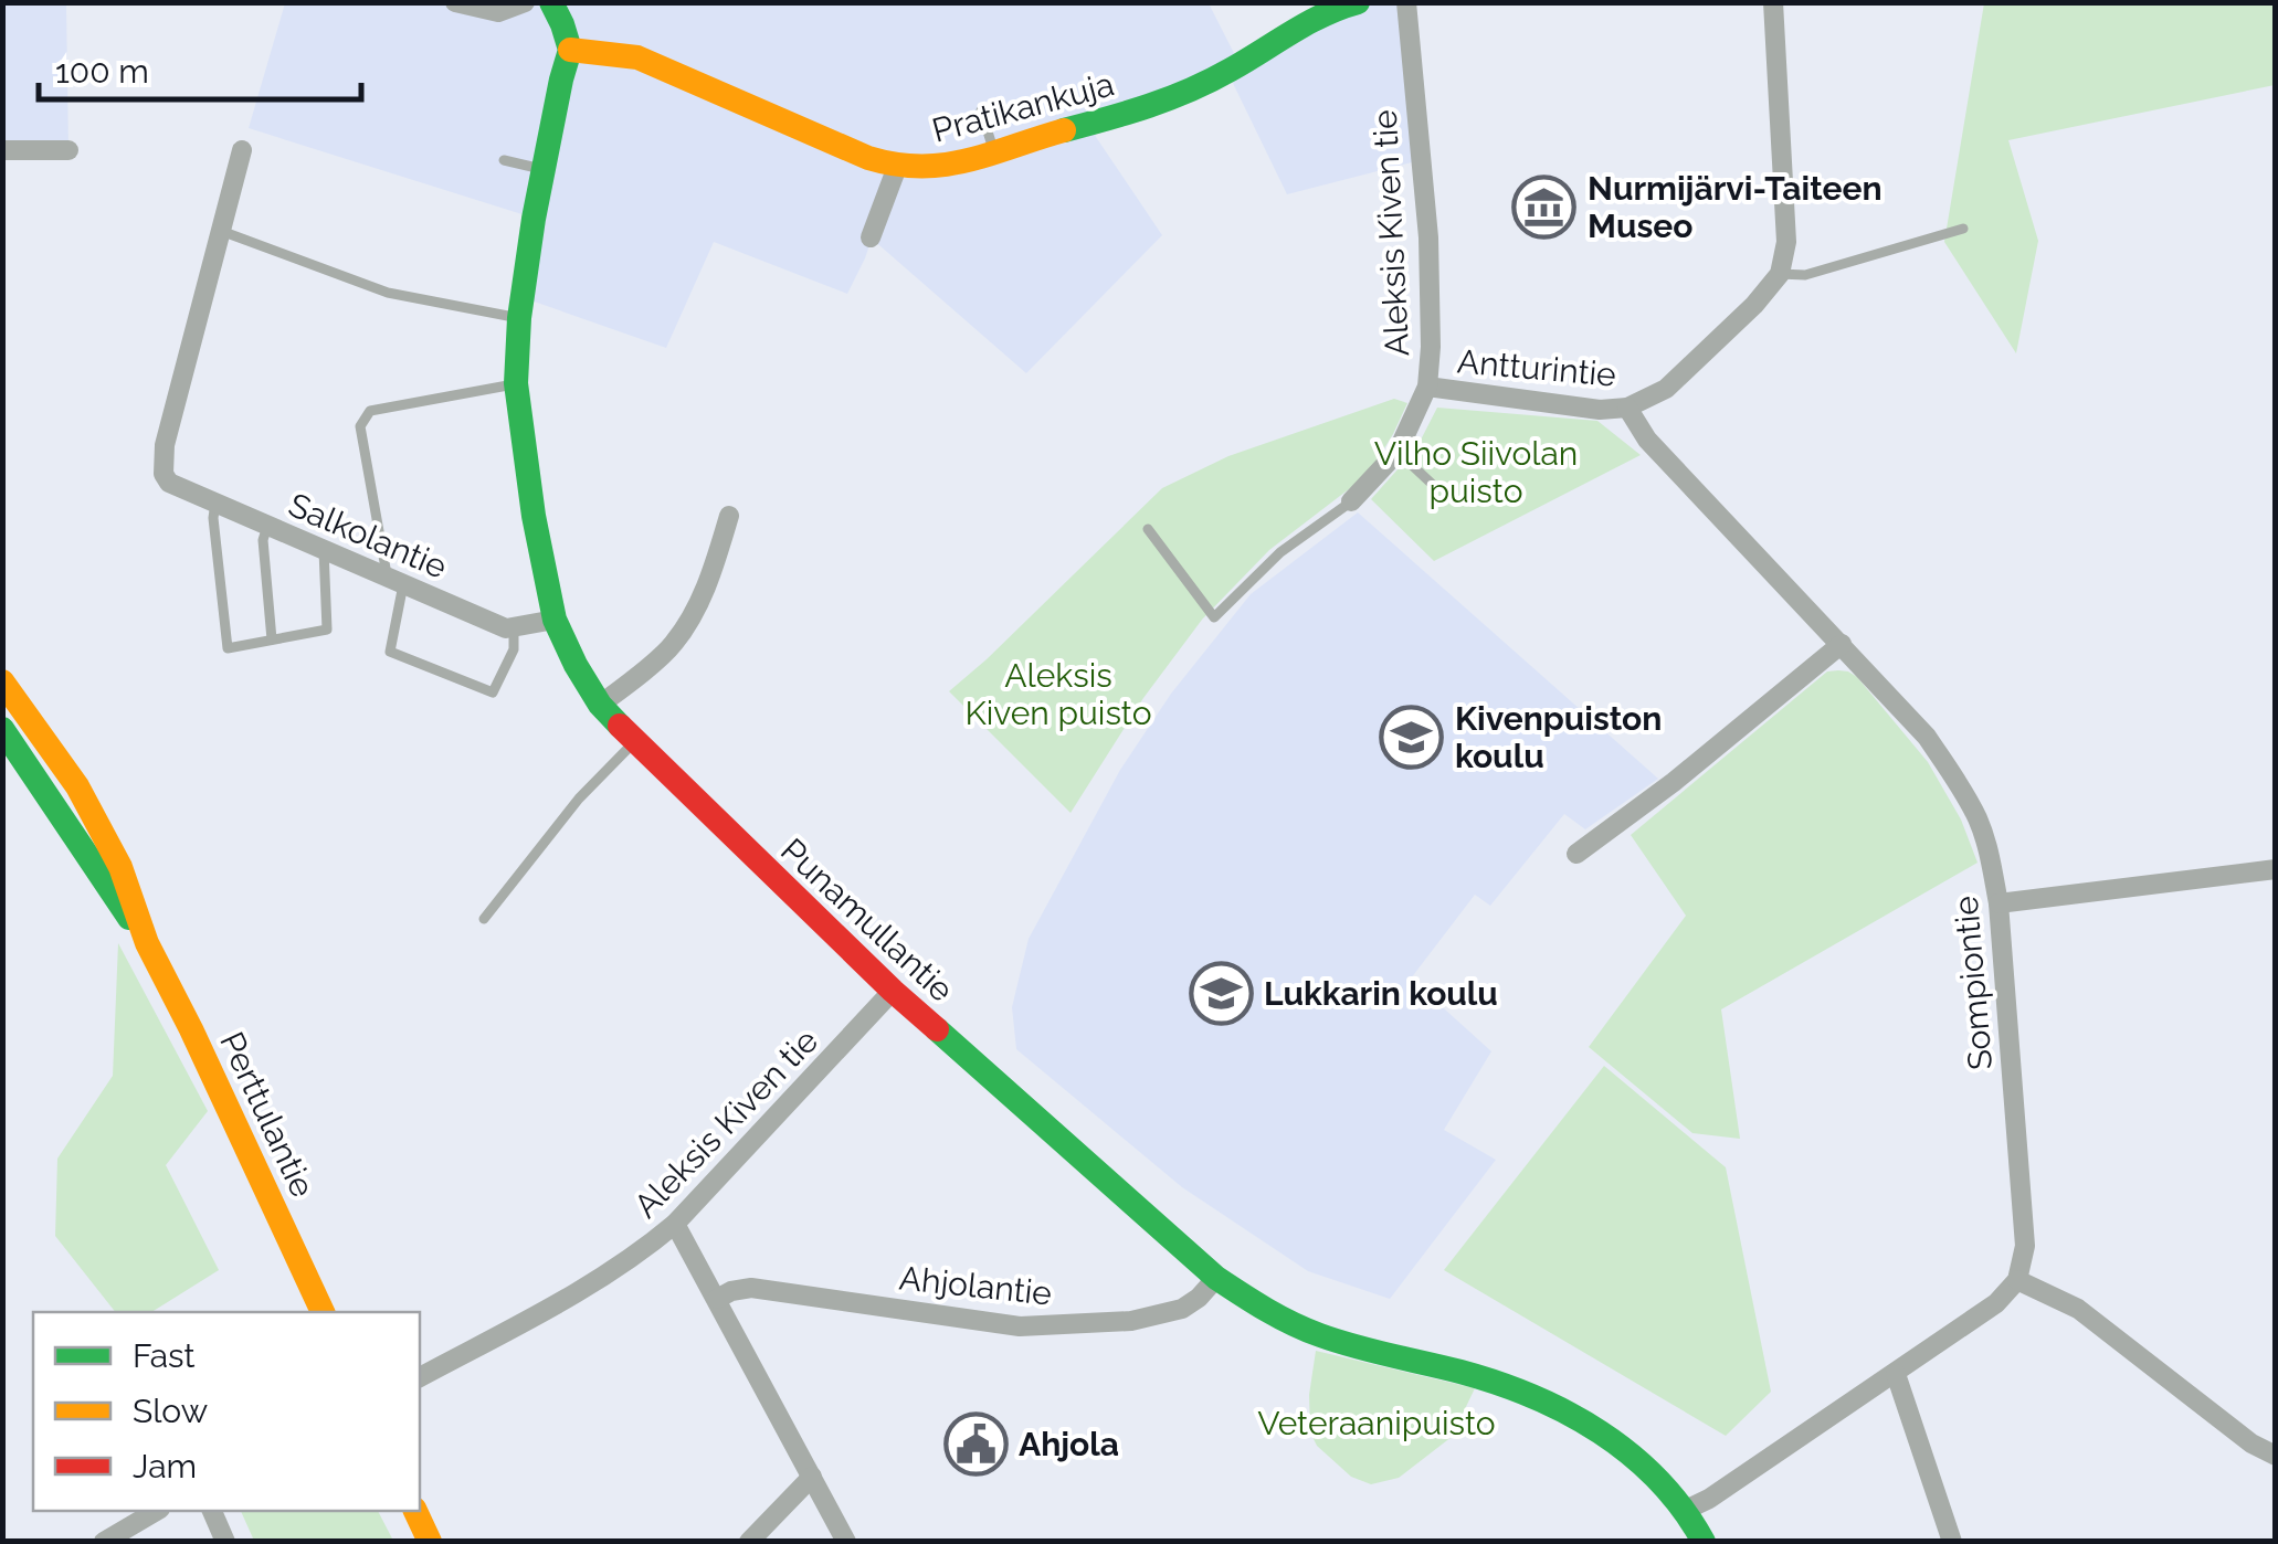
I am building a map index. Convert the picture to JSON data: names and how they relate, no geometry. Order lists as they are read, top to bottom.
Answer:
{
  "streets": {
    "street": [
      "Pratikankuja",
      "Aleksis Kiven tie",
      "Antturintie",
      "Salkolantie",
      "Punamullantie",
      "Sompiontie",
      "Perttulantie",
      "Ahjolantie"
    ]
  },
  "crossings": [
    ["Pratikankuja", "Punamullantie"],
    ["Aleksis Kiven tie", "Antturintie"],
    ["Aleksis Kiven tie", "Punamullantie"],
    ["Antturintie", "Sompiontie"],
    ["Salkolantie", "Punamullantie"],
    ["Punamullantie", "Ahjolantie"]
  ],
  "parks": ["Vilho Siivolan puisto", "Aleksis Kiven puisto", "Veteraanipuisto"],
  "places": {
    "museum": ["Nurmijärvi-Taiteen Museo"],
    "school or university": ["Kivenpuiston koulu", "Lukkarin koulu"],
    "public building": ["Ahjola"]
  },
  "legend": ["Fast", "Slow", "Jam"],
  "scale_bar": "100 m"
}
